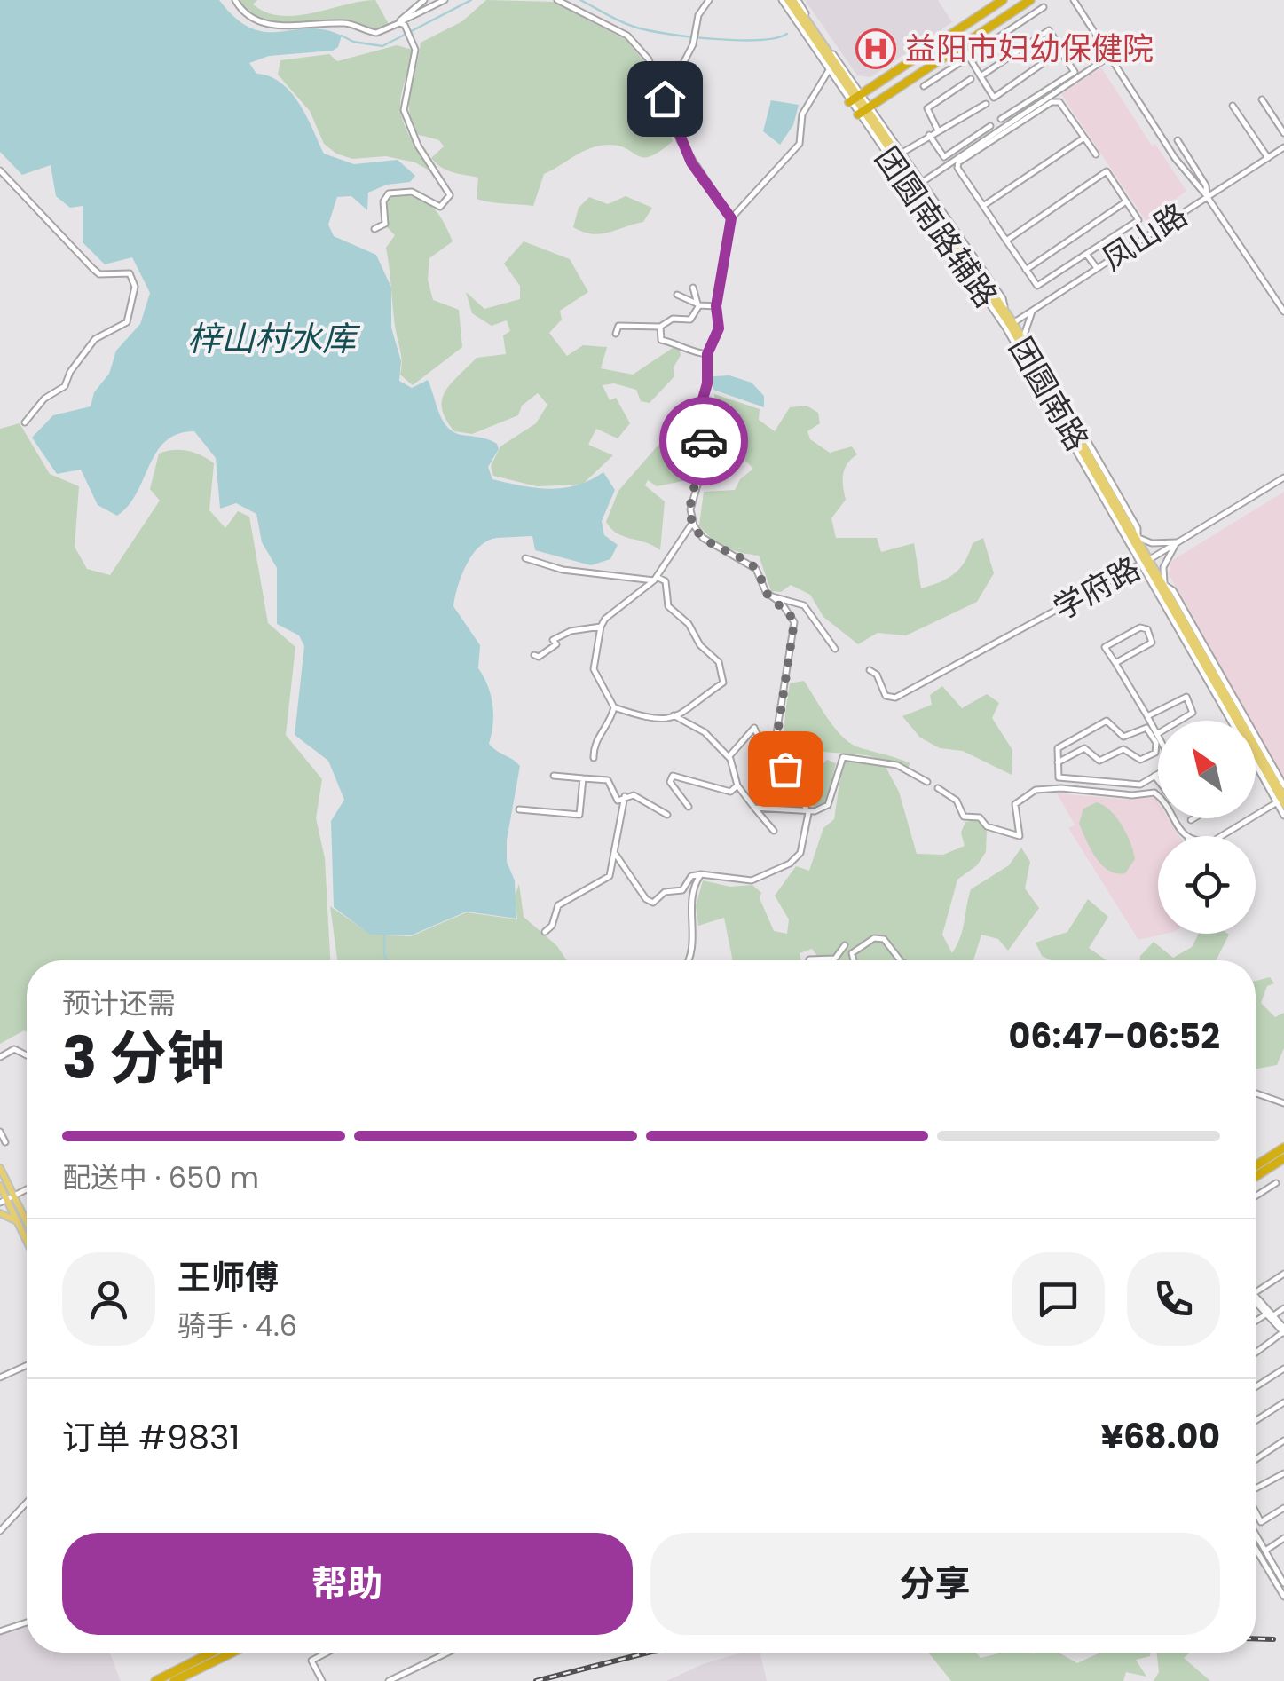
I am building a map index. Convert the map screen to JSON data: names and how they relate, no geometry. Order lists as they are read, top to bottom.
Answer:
{
  "streets": {
    "main road": ["团圆南路"],
    "street": ["凤山路", "学府路"]
  },
  "crossings": [
    ["凤山路", "团圆南路"],
    ["团圆南路", "学府路"]
  ],
  "water": ["梓山村水库"],
  "places": {
    "hospital": ["益阳市妇幼保健院"]
  },
  "north": "top left",
  "page": {
    "heading": ["3 分钟", "预计还需", "06:47–06:52"],
    "panel": [
      "王师傅",
      "骑手 · 4.6",
      "订单 #9831",
      "¥68.00"
    ],
    "bar": "配送中 · 650 m",
    "buttons": ["帮助", "分享"]
  }
}
